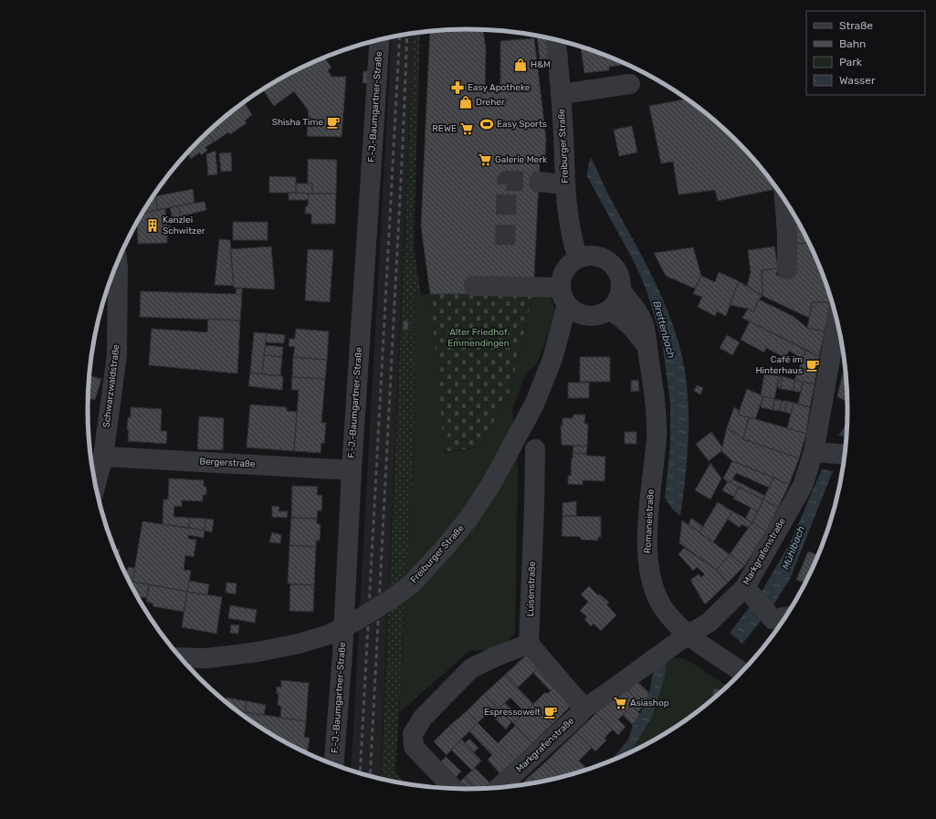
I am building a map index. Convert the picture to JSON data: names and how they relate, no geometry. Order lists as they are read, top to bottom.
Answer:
{
  "streets": {
    "street": [
      "F.-J.-Baumgartner-Straße",
      "Freiburger Straße",
      "Schwarzwaldstraße",
      "Bergerstraße",
      "Romaneistraße",
      "Markgrafenstraße",
      "Luisenstraße"
    ]
  },
  "crossings": [
    ["F.-J.-Baumgartner-Straße", "Bergerstraße"],
    ["Freiburger Straße", "Romaneistraße"],
    ["Schwarzwaldstraße", "Bergerstraße"],
    ["Romaneistraße", "Markgrafenstraße"]
  ],
  "water": ["Brettenbach", "Mühlbach"],
  "parks": ["Alter Friedhof Emmendingen"],
  "places": {
    "shop": ["H&M", "Dreher"],
    "pharmacy": ["Easy Apotheke"],
    "cafe": ["Shisha Time", "Café im Hinterhaus", "Espressowelt"],
    "sports": ["Easy Sports"],
    "supermarket": ["REWE", "Galerie Merk", "Asiashop"],
    "building": ["Kanzlei Schwitzer"]
  },
  "legend": [
    "Straße",
    "Bahn",
    "Park",
    "Wasser"
  ]
}
